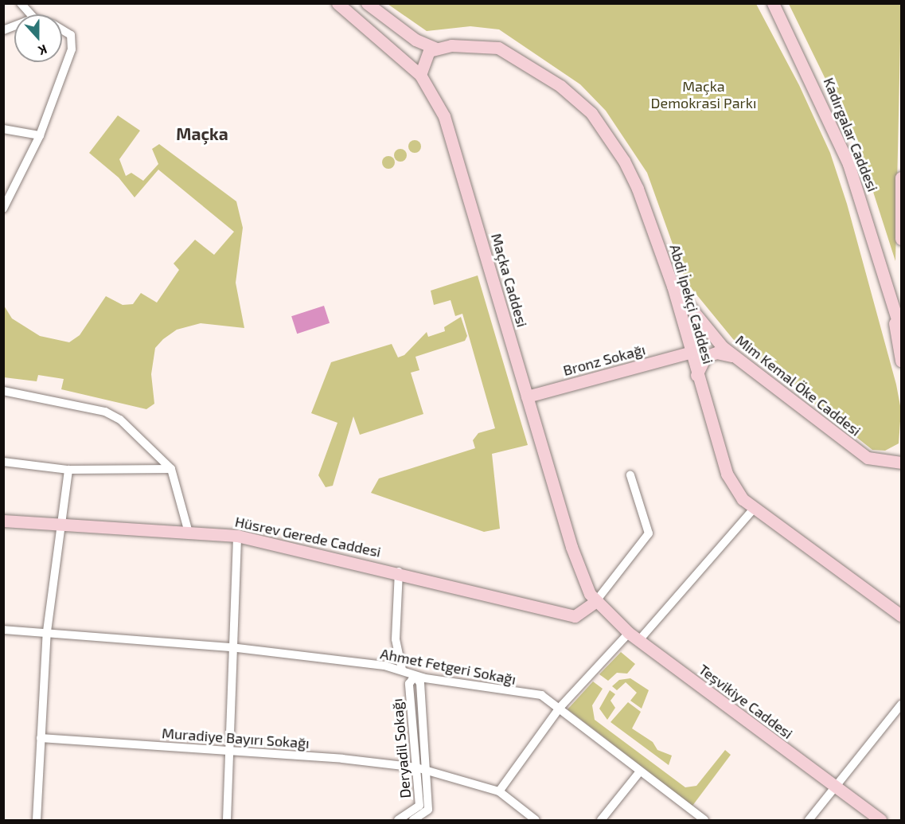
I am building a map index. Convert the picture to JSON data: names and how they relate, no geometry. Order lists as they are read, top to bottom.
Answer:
{
  "streets": {
    "street": [
      "Kadırgalar Caddesi",
      "Maçka Caddesi",
      "Abdi İpekçi Caddesi",
      "Bronz Sokağı",
      "Mim Kemal Öke Caddesi",
      "Hüsrev Gerede Caddesi",
      "Ahmet Fetgeri Sokağı",
      "Teşvikiye Caddesi",
      "Muradiye Bayırı Sokağı",
      "Deryadil Sokağı"
    ]
  },
  "crossings": [
    ["Maçka Caddesi", "Bronz Sokağı"],
    ["Maçka Caddesi", "Hüsrev Gerede Caddesi"],
    ["Maçka Caddesi", "Teşvikiye Caddesi"],
    ["Abdi İpekçi Caddesi", "Bronz Sokağı"],
    ["Abdi İpekçi Caddesi", "Mim Kemal Öke Caddesi"],
    ["Hüsrev Gerede Caddesi", "Teşvikiye Caddesi"],
    ["Ahmet Fetgeri Sokağı", "Deryadil Sokağı"],
    ["Muradiye Bayırı Sokağı", "Deryadil Sokağı"]
  ],
  "districts": ["Maçka"],
  "parks": ["Maçka Demokrasi Parkı"],
  "north": "bottom"
}
